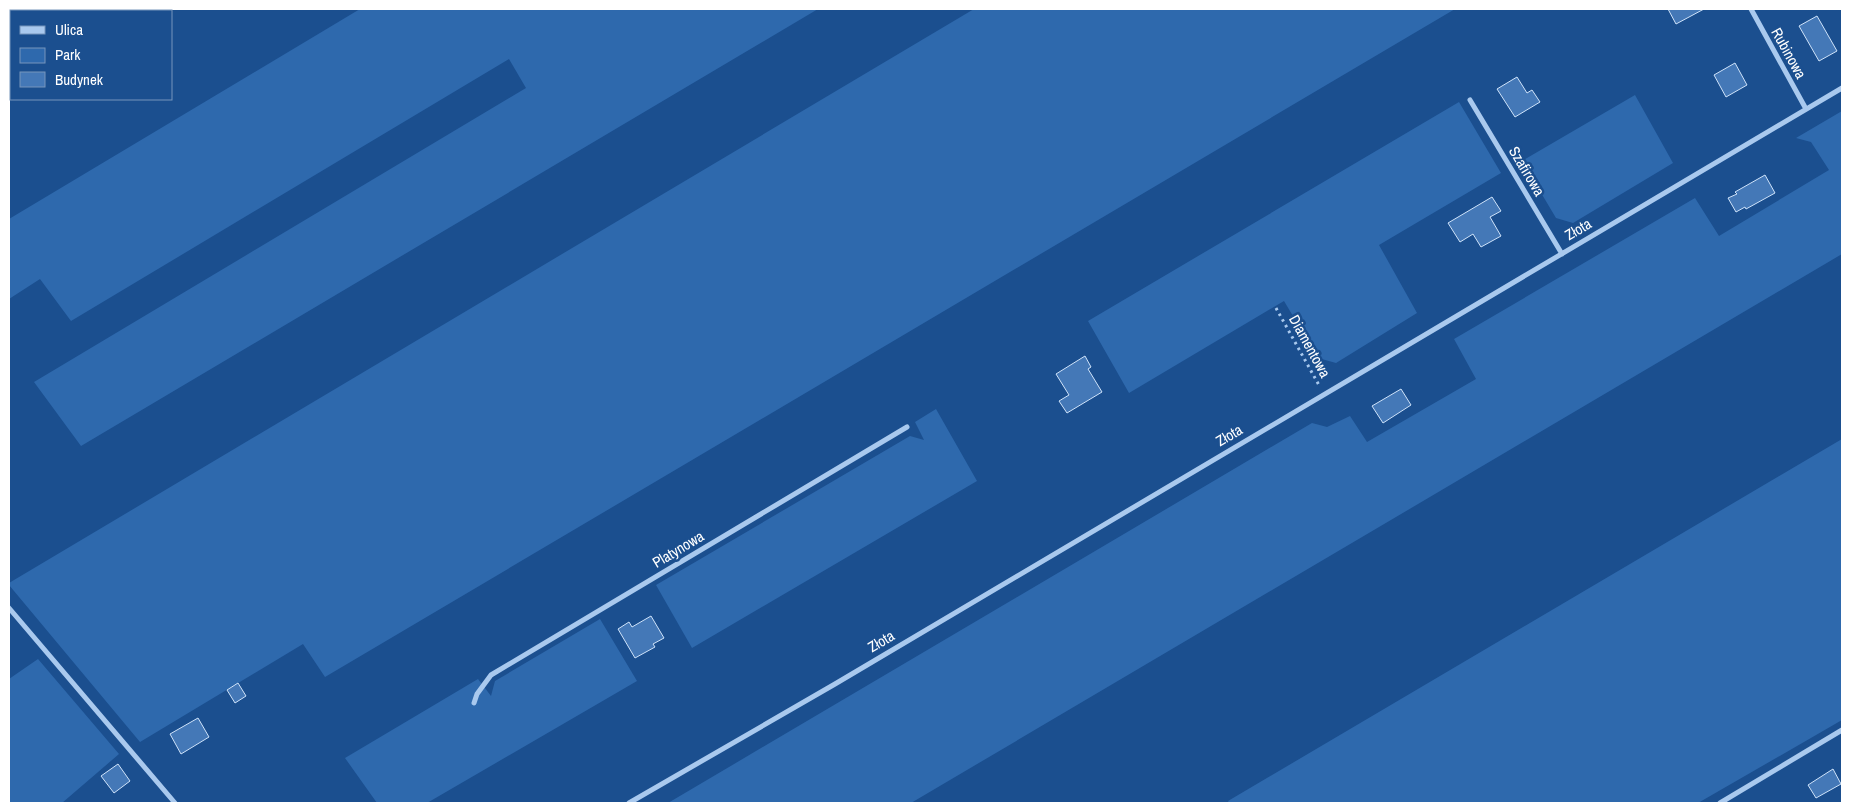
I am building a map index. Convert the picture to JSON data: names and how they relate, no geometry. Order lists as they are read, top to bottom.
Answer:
{
  "streets": {
    "street": [
      "Rubinowa",
      "Szafirowa",
      "Złota",
      "Platynowa"
    ],
    "path": ["Diamentowa"]
  },
  "crossings": [
    ["Rubinowa", "Złota"],
    ["Szafirowa", "Złota"],
    ["Złota", "Diamentowa"]
  ],
  "legend": ["Ulica", "Park", "Budynek"]
}
